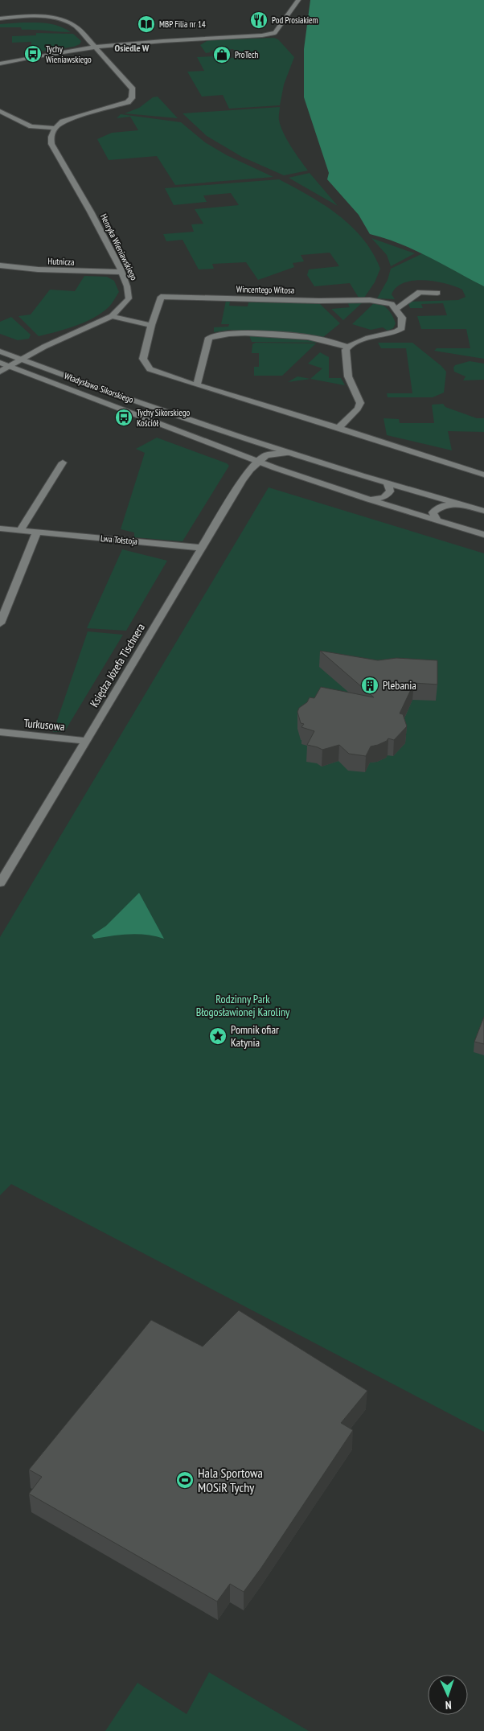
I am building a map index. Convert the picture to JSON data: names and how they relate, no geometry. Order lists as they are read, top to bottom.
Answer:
{
  "streets": {
    "street": [
      "Henryka Wieniawskiego",
      "Hutnicza",
      "Wincentego Witosa",
      "Władysława Sikorskiego",
      "Lwa Tołstoja",
      "Księdza Józefa Tischnera",
      "Turkusowa"
    ]
  },
  "crossings": [
    ["Henryka Wieniawskiego", "Hutnicza"],
    ["Henryka Wieniawskiego", "Władysława Sikorskiego"],
    ["Władysława Sikorskiego", "Księdza Józefa Tischnera"],
    ["Lwa Tołstoja", "Księdza Józefa Tischnera"],
    ["Księdza Józefa Tischnera", "Turkusowa"]
  ],
  "districts": ["Osiedle W"],
  "parks": ["Rodzinny Park Błogosławionej Karoliny"],
  "places": {
    "restaurant": ["Pod Prosiakiem"],
    "library": ["MBP Filia nr 14"],
    "bus stop": ["Tychy Wieniawskiego", "Tychy Sikorskiego Kościół"],
    "shop": ["ProTech"],
    "building": ["Plebania"],
    "place": ["Pomnik ofiar Katynia"],
    "sports": ["Hala Sportowa MOSiR Tychy"]
  },
  "north": "bottom"
}
